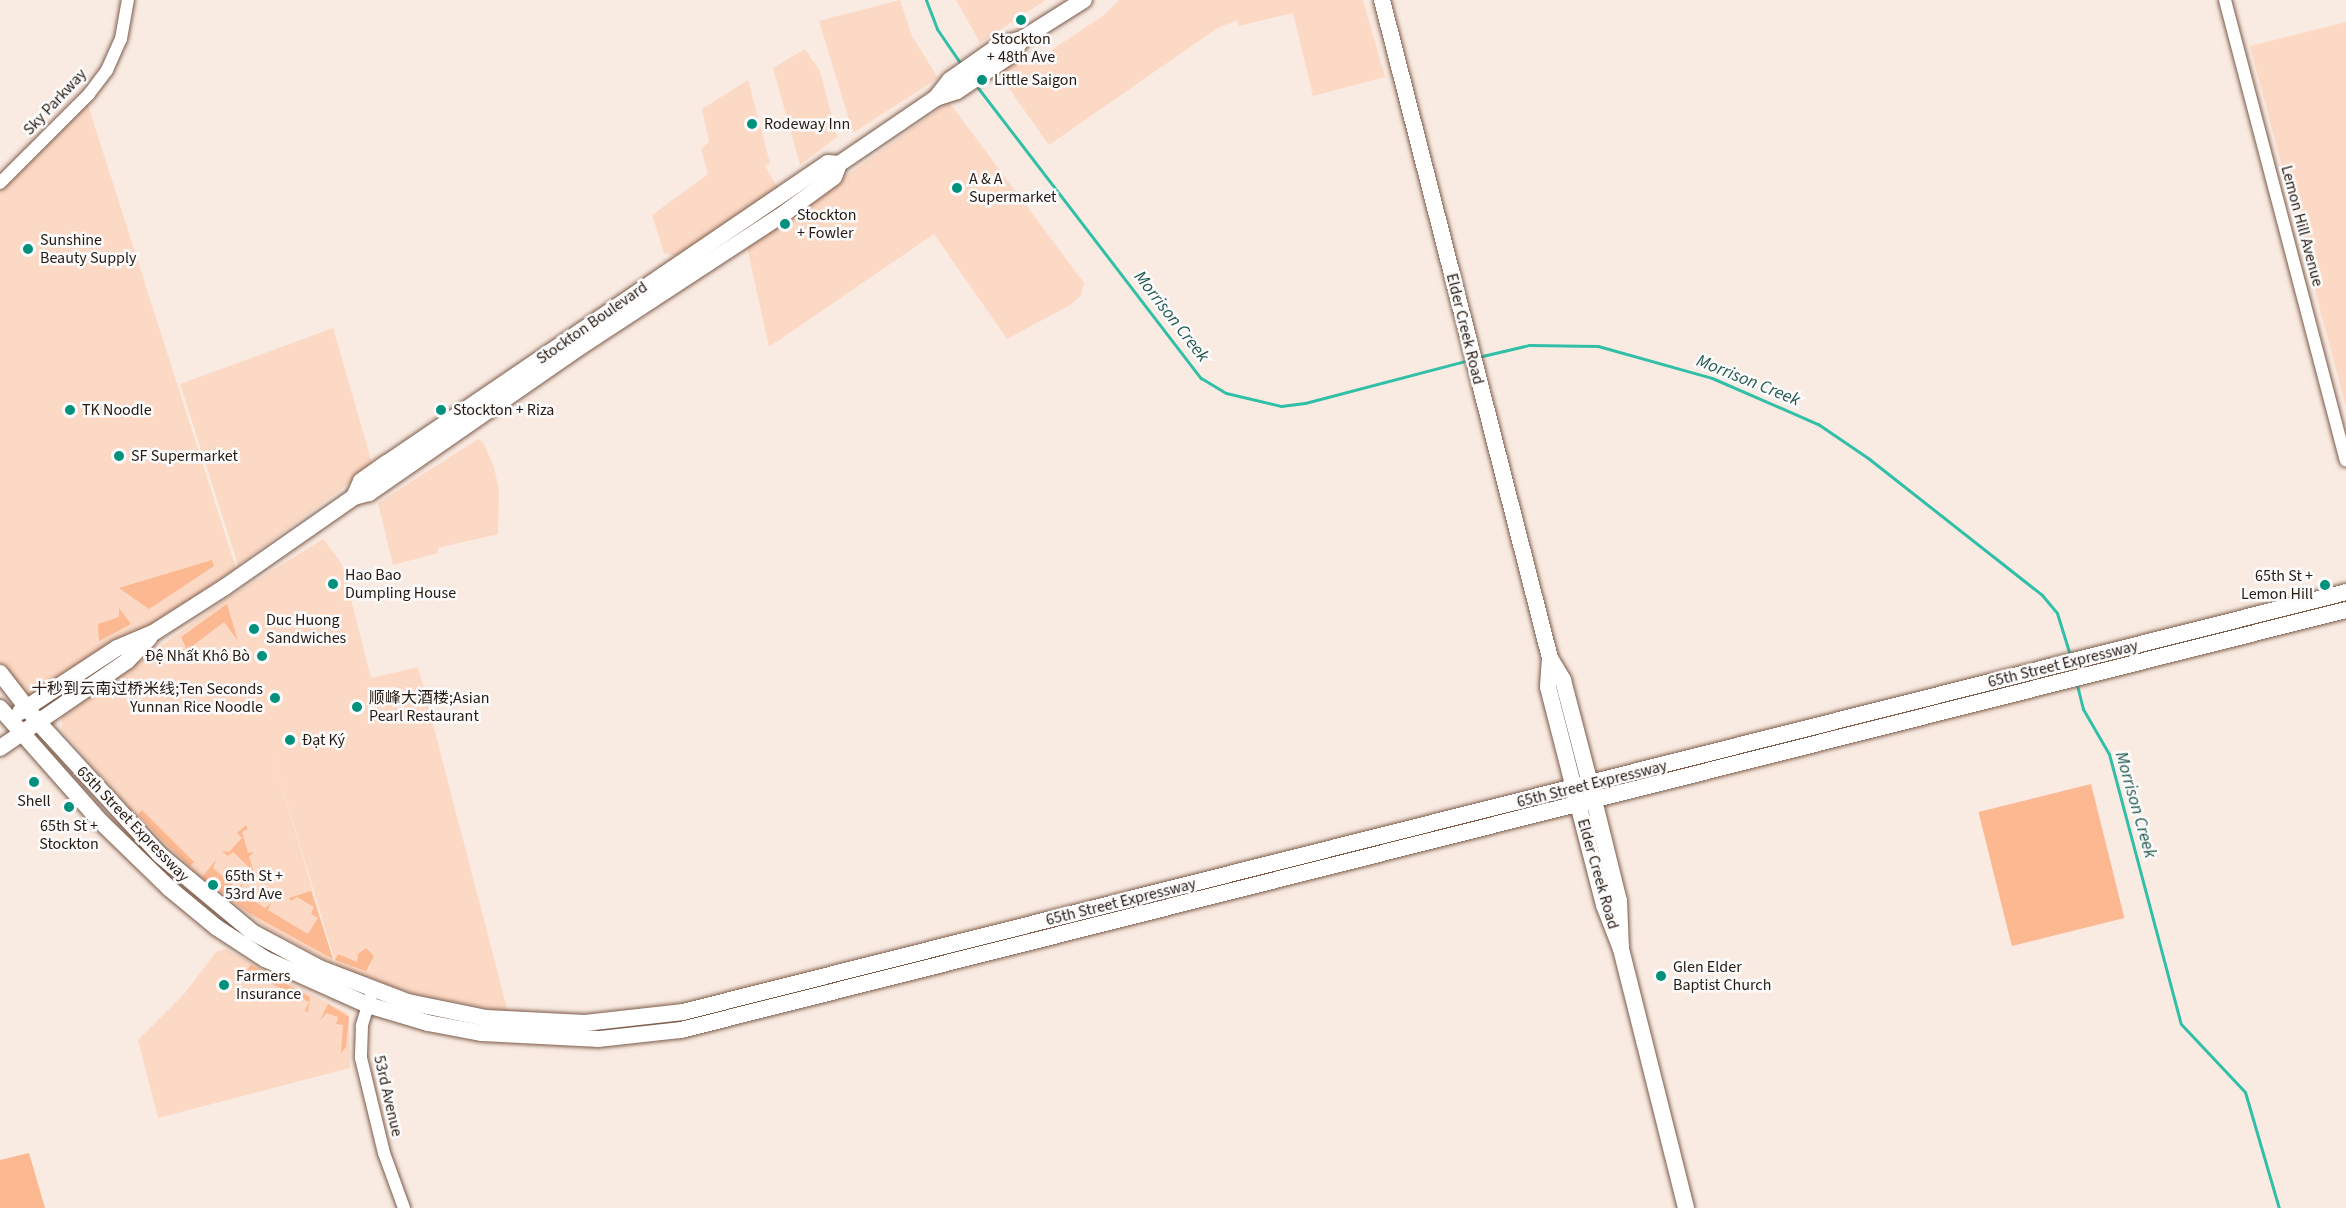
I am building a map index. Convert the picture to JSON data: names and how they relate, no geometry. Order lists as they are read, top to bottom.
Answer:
{
  "streets": {
    "main road": ["Stockton Boulevard", "Elder Creek Road", "65th Street Expressway"],
    "street": ["Sky Parkway", "Lemon Hill Avenue", "53rd Avenue"]
  },
  "crossings": [
    ["Stockton Boulevard", "65th Street Expressway"],
    ["Elder Creek Road", "65th Street Expressway"],
    ["65th Street Expressway", "53rd Avenue"]
  ],
  "water": ["Morrison Creek"],
  "places": [
    "Stockton + 48th Ave",
    "Little Saigon",
    "Rodeway Inn",
    "A & A Supermarket",
    "Stockton + Fowler",
    "Sunshine Beauty Supply",
    "TK Noodle",
    "Stockton + Riza",
    "SF Supermarket",
    "Hao Bao Dumpling House",
    "65th St + Lemon Hill",
    "Duc Huong Sandwiches",
    "Đệ Nhất Khô Bò",
    "十秒到云南过桥米线;Ten Seconds Yunnan Rice Noodle",
    "顺峰大酒楼;Asian Pearl Restaurant",
    "Đạt Ký",
    "Shell",
    "65th St + Stockton",
    "65th St + 53rd Ave",
    "Glen Elder Baptist Church",
    "Farmers Insurance"
  ]
}
